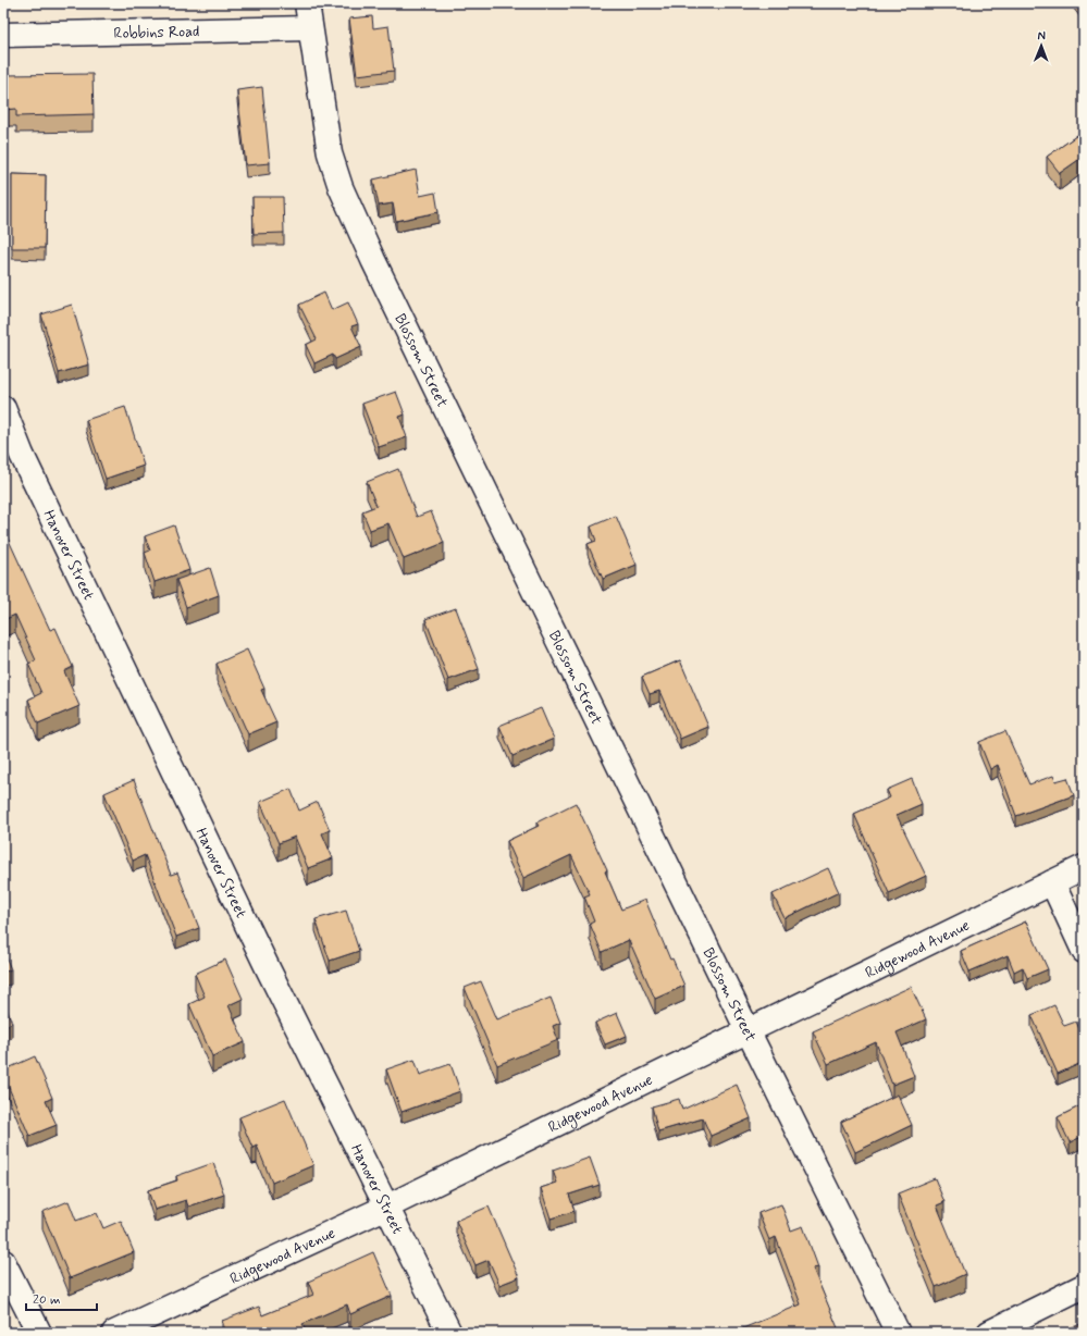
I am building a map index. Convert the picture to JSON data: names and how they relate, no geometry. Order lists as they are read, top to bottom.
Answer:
{
  "streets": {
    "street": [
      "Robbins Road",
      "Blossom Street",
      "Hanover Street",
      "Ridgewood Avenue"
    ]
  },
  "crossings": [
    ["Robbins Road", "Blossom Street"],
    ["Blossom Street", "Ridgewood Avenue"],
    ["Hanover Street", "Ridgewood Avenue"]
  ],
  "scale_bar": "20 m",
  "north": "top"
}
